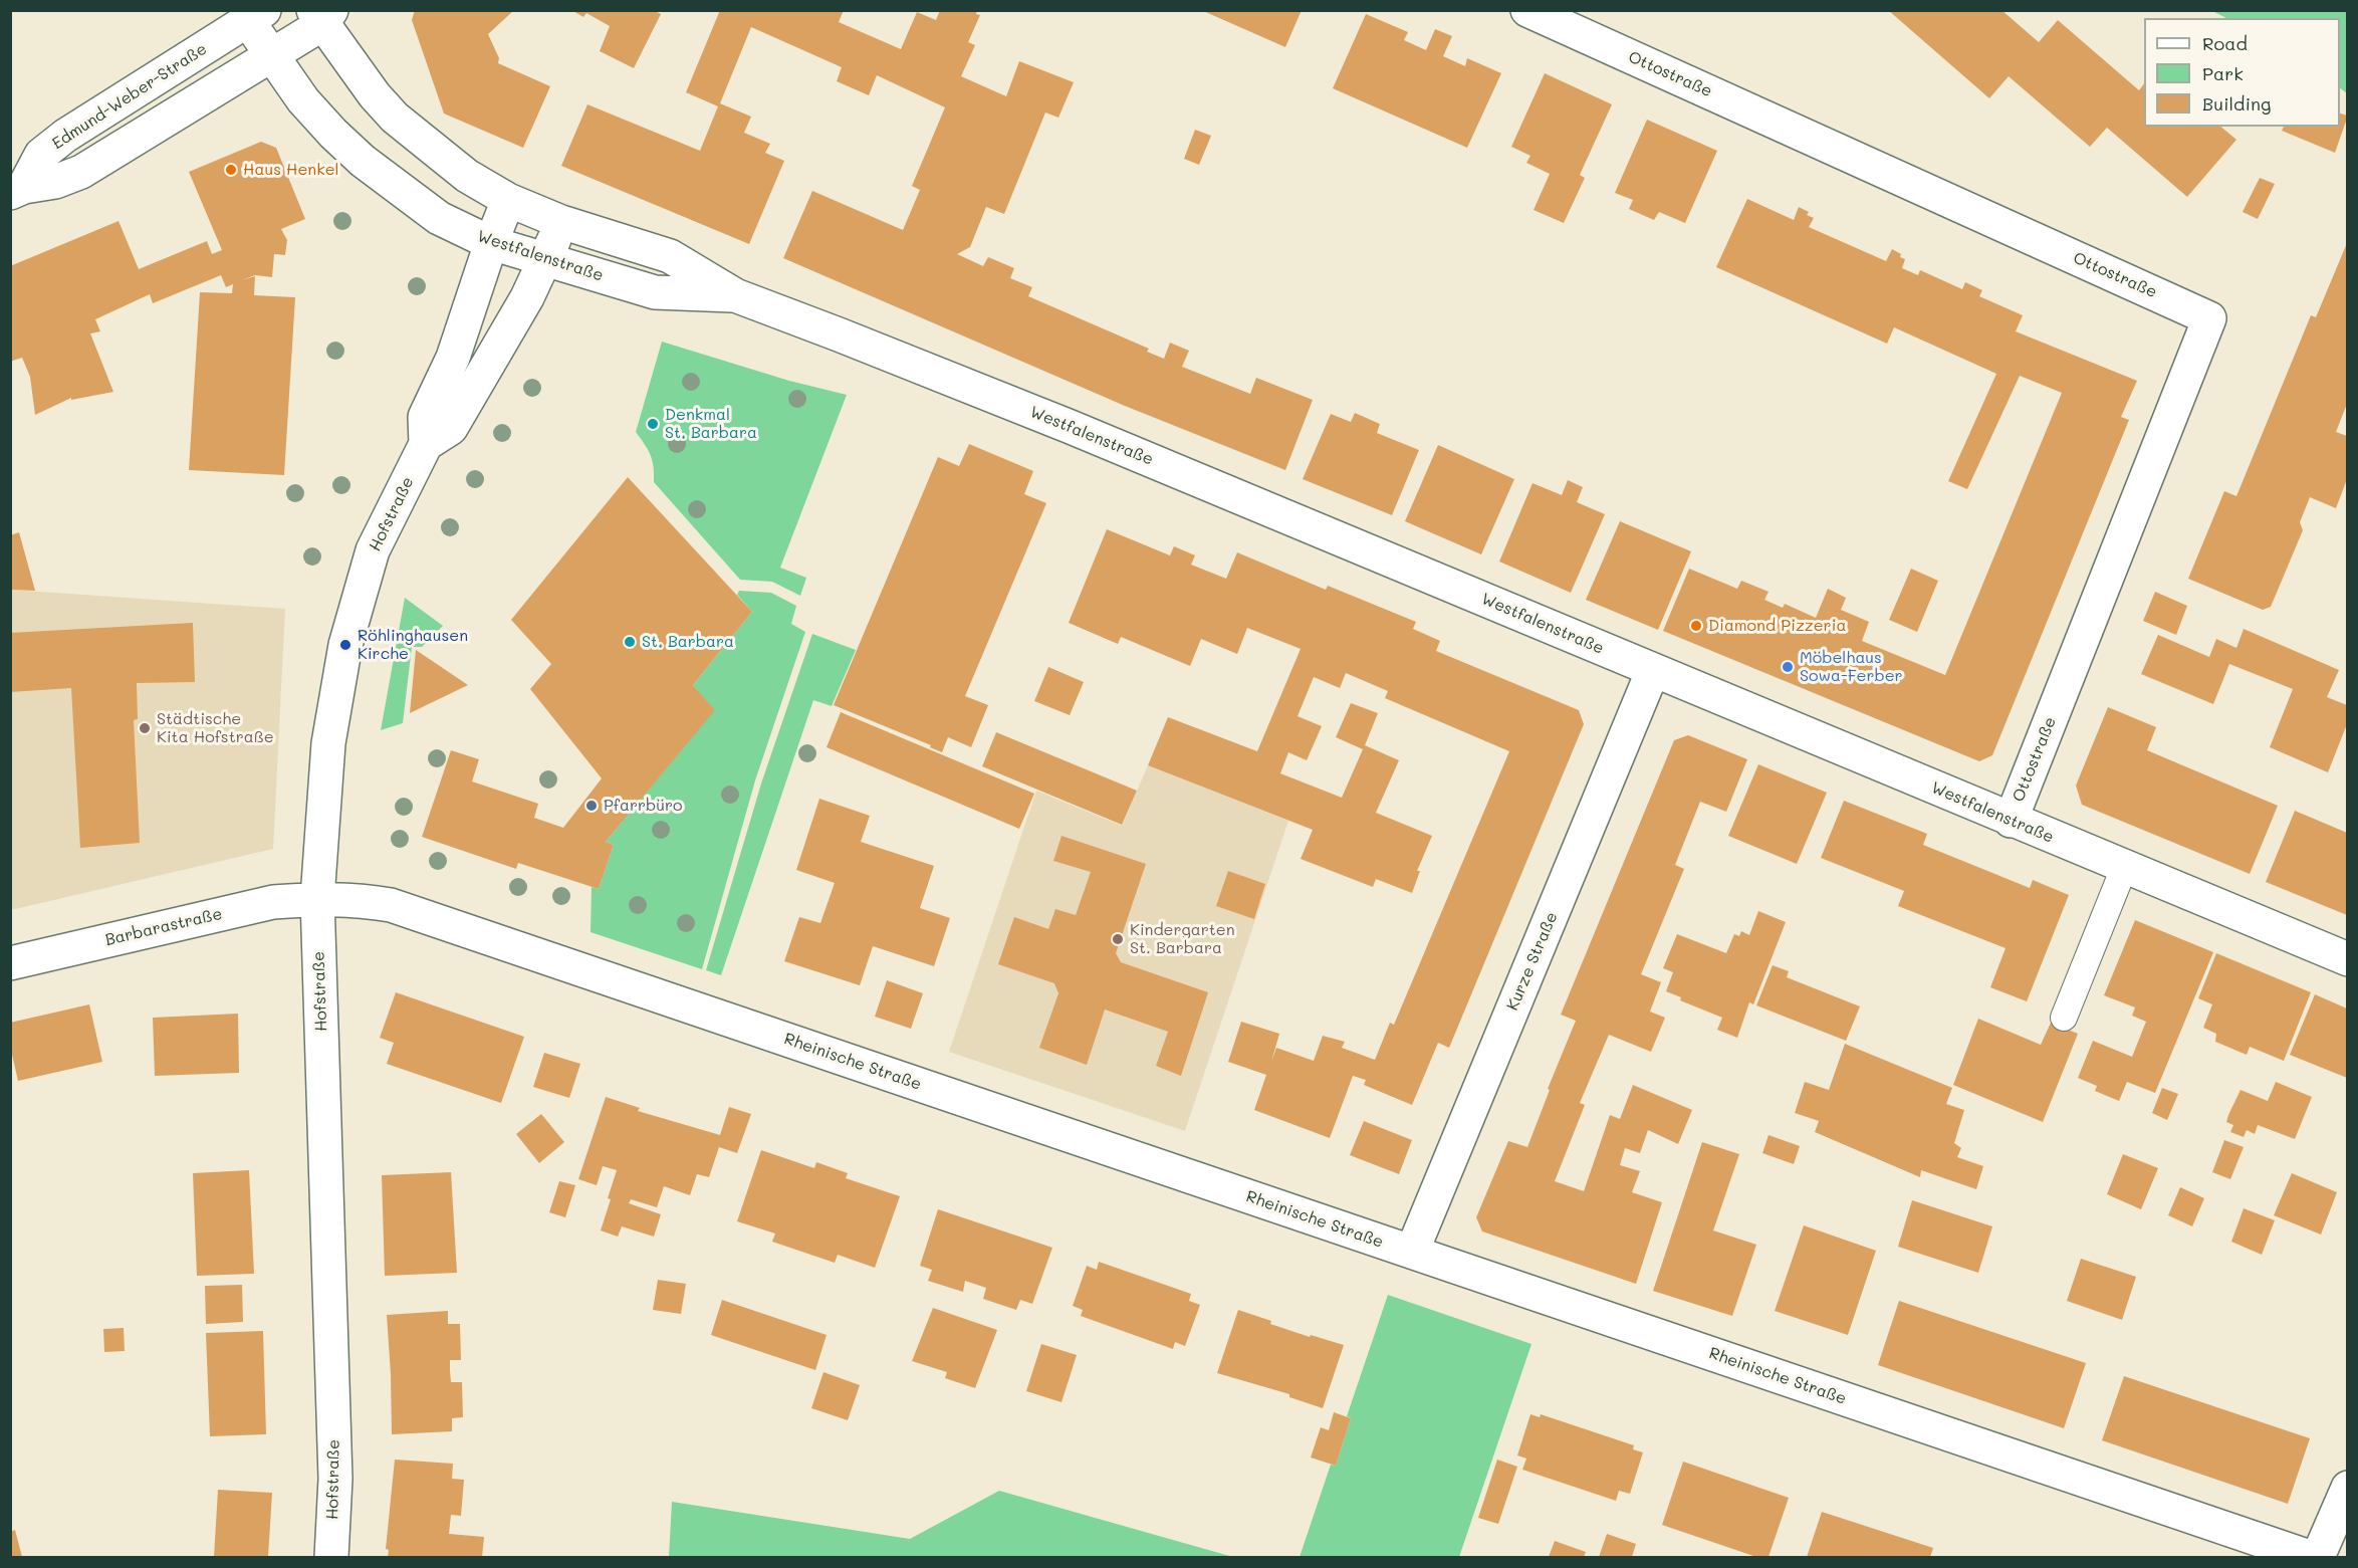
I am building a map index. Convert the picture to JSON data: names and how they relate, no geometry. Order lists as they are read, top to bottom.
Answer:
{
  "streets": {
    "street": [
      "Ottostraße",
      "Edmund-Weber-Straße",
      "Westfalenstraße",
      "Hofstraße",
      "Barbarastraße",
      "Kurze Straße",
      "Rheinische Straße"
    ]
  },
  "crossings": [
    ["Ottostraße", "Westfalenstraße"],
    ["Edmund-Weber-Straße", "Westfalenstraße"],
    ["Westfalenstraße", "Hofstraße"],
    ["Westfalenstraße", "Kurze Straße"],
    ["Hofstraße", "Barbarastraße"],
    ["Hofstraße", "Rheinische Straße"],
    ["Barbarastraße", "Rheinische Straße"],
    ["Kurze Straße", "Rheinische Straße"]
  ],
  "places": [
    "Haus Henkel",
    "Denkmal St. Barbara",
    "Diamond Pizzeria",
    "St. Barbara",
    "Röhlinghausen Kirche",
    "Möbelhaus Sowa-Ferber",
    "Städtische Kita Hofstraße",
    "Pfarrbüro",
    "Kindergarten St. Barbara"
  ],
  "legend": ["Road", "Park", "Building"]
}
